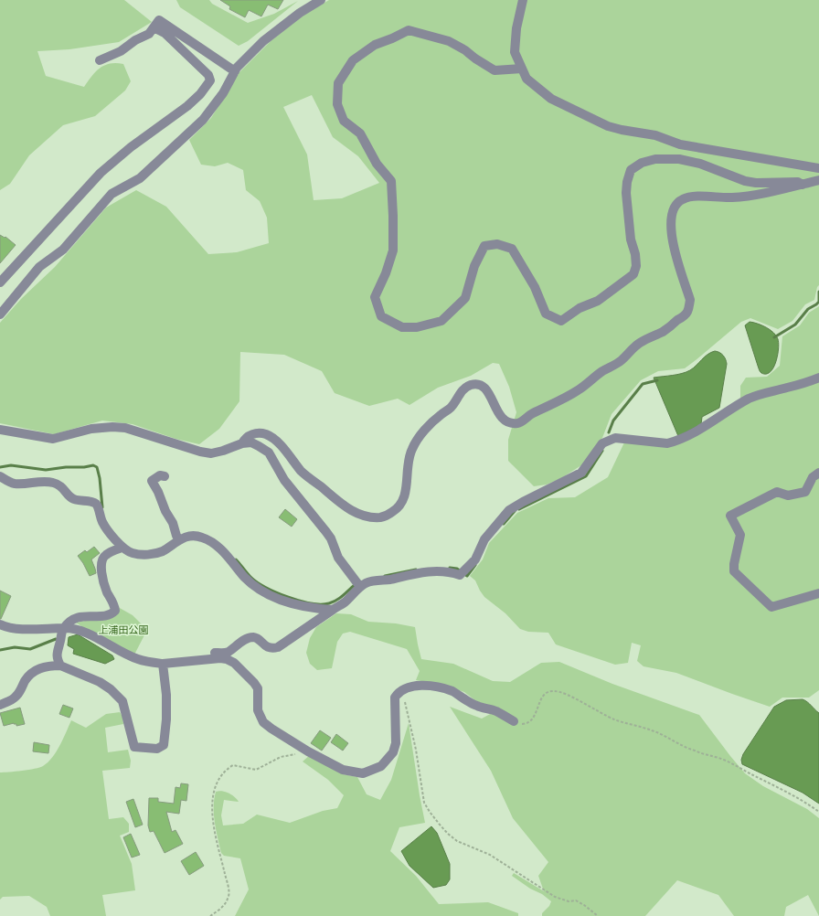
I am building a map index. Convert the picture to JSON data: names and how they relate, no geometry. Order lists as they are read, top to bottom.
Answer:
{
  "parks": ["上浦田公園"]
}
